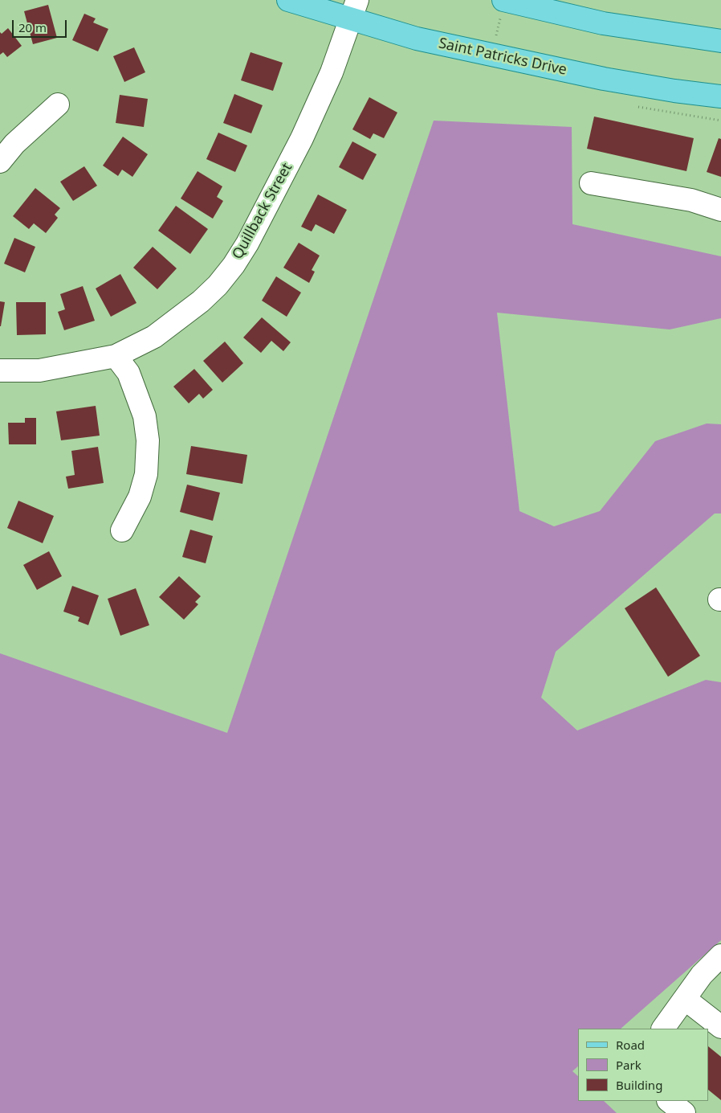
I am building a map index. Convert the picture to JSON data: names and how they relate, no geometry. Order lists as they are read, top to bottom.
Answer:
{
  "streets": {
    "main road": ["Saint Patricks Drive"],
    "street": ["Quillback Street"]
  },
  "crossings": [
    ["Saint Patricks Drive", "Quillback Street"]
  ],
  "legend": ["Road", "Park", "Building"],
  "scale_bar": "20 m"
}
